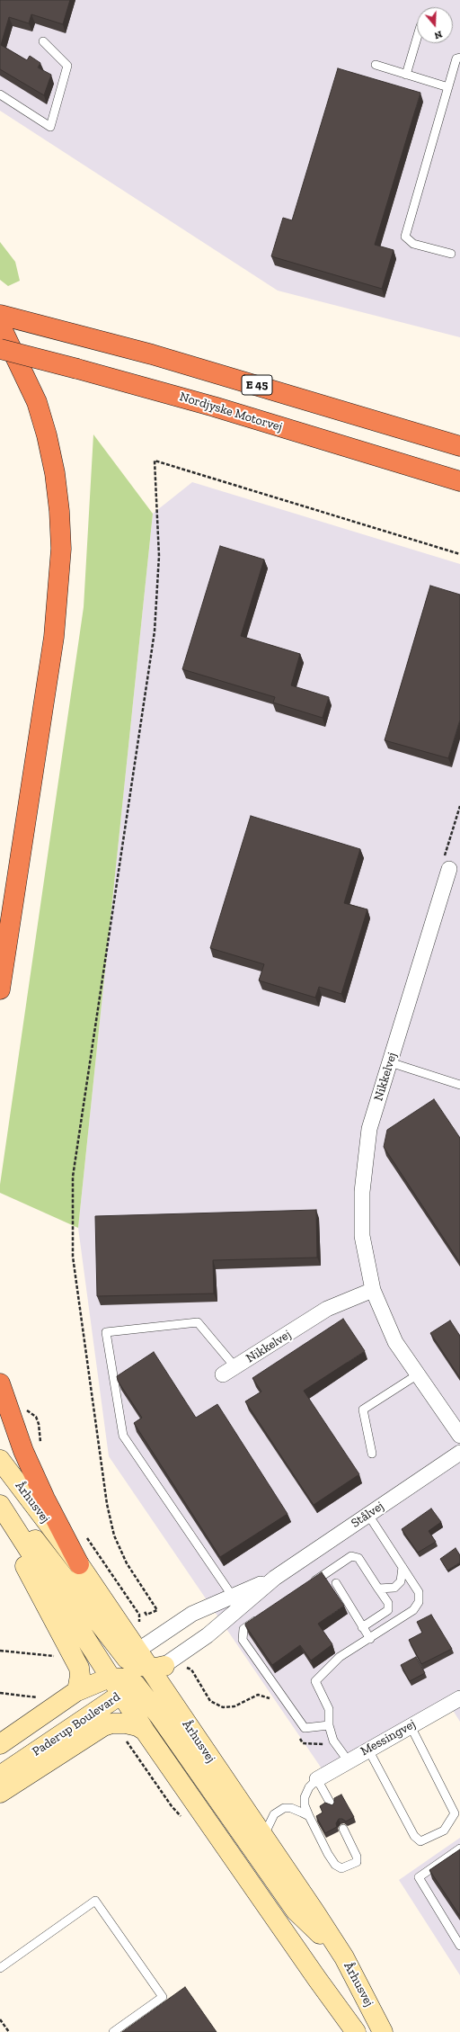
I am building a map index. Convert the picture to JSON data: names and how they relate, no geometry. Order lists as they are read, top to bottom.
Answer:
{
  "streets": {
    "highway": ["E 45", "Nordjyske Motorvej"],
    "main road": ["Århusvej", "Paderup Boulevard"],
    "street": ["Nikkelvej", "Stålvej", "Messingvej"]
  },
  "crossings": [
    ["Århusvej", "Stålvej"],
    ["Århusvej", "Paderup Boulevard"],
    ["Stålvej", "Paderup Boulevard"]
  ],
  "north": "bottom"
}
